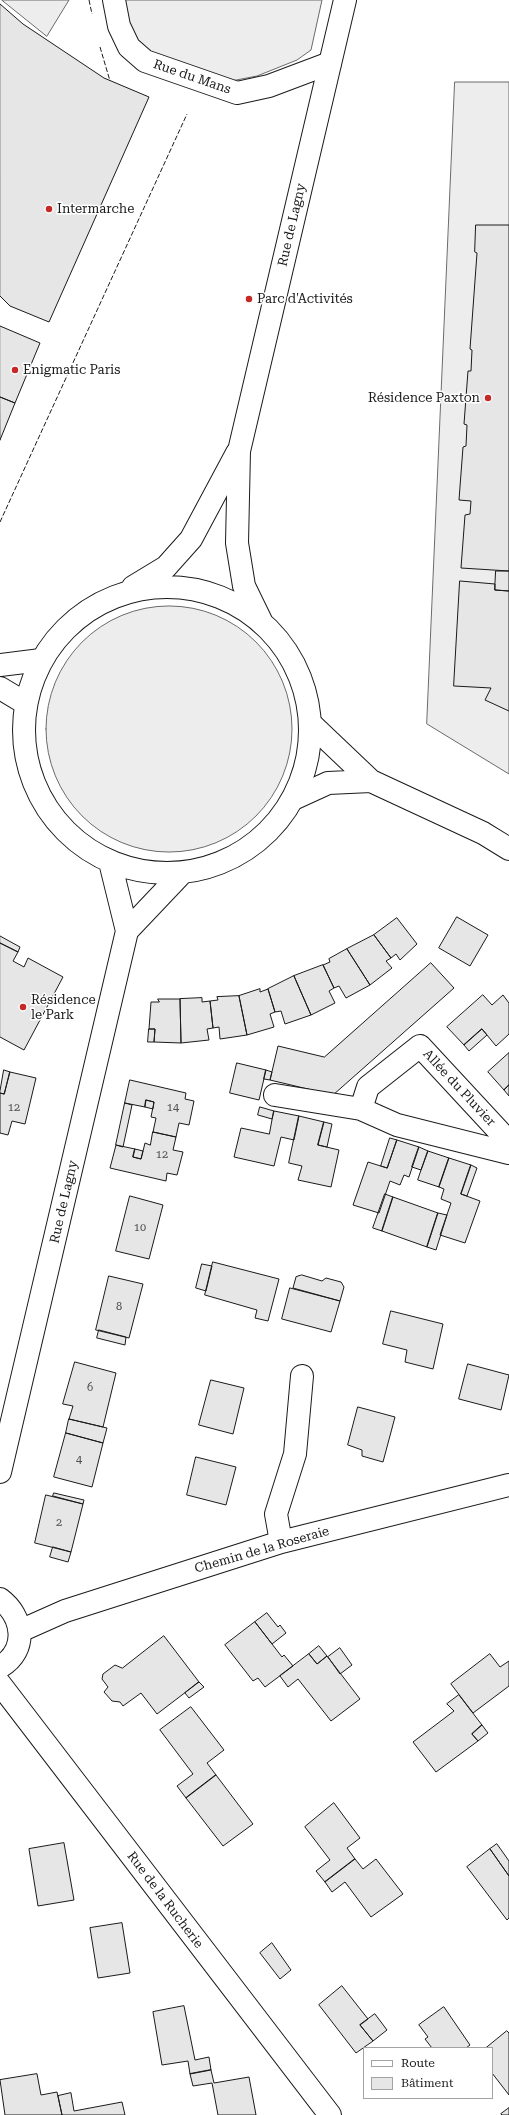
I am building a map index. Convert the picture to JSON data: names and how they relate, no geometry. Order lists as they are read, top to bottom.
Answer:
{
  "streets": {
    "main road": [
      "Rue du Mans",
      "Rue de Lagny",
      "Allée du Pluvier",
      "Chemin de la Roseraie",
      "Rue de la Rucherie"
    ]
  },
  "crossings": [
    ["Rue du Mans", "Rue de Lagny"]
  ],
  "places": [
    "Intermarche",
    "Parc d'Activités",
    "Enigmatic Paris",
    "Résidence Paxton",
    "Résidence le Park"
  ],
  "house_numbers": [
    "12",
    "14",
    "12",
    "10",
    "8",
    "6",
    "4",
    "2"
  ],
  "legend": ["Route", "Bâtiment"]
}
